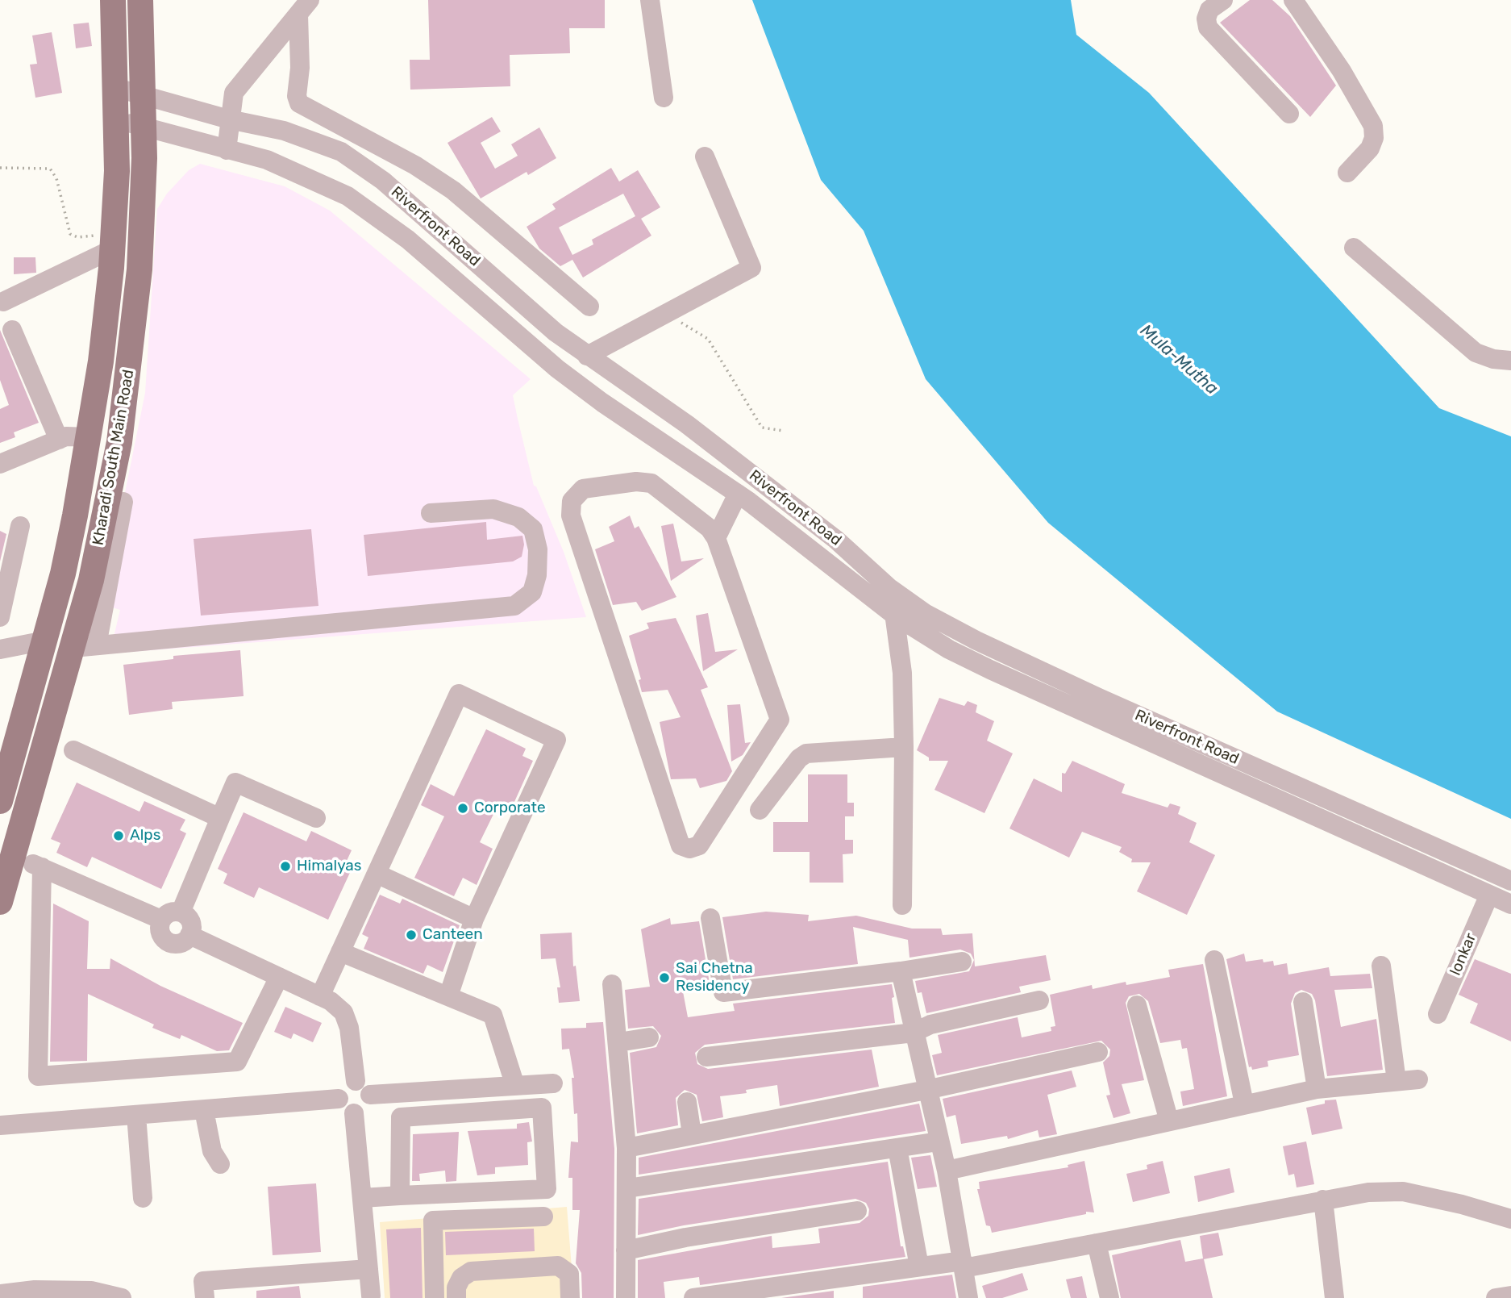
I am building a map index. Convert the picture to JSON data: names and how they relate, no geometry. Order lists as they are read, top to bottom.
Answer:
{
  "streets": {
    "main road": ["Kharadi South Main Road"],
    "street": ["Riverfront Road", "lonkar"]
  },
  "crossings": [
    ["Riverfront Road", "Kharadi South Main Road"],
    ["Riverfront Road", "lonkar"]
  ],
  "water": ["Mula-Mutha"],
  "places": [
    "Corporate",
    "Alps",
    "Himalyas",
    "Canteen",
    "Sai Chetna Residency"
  ]
}
